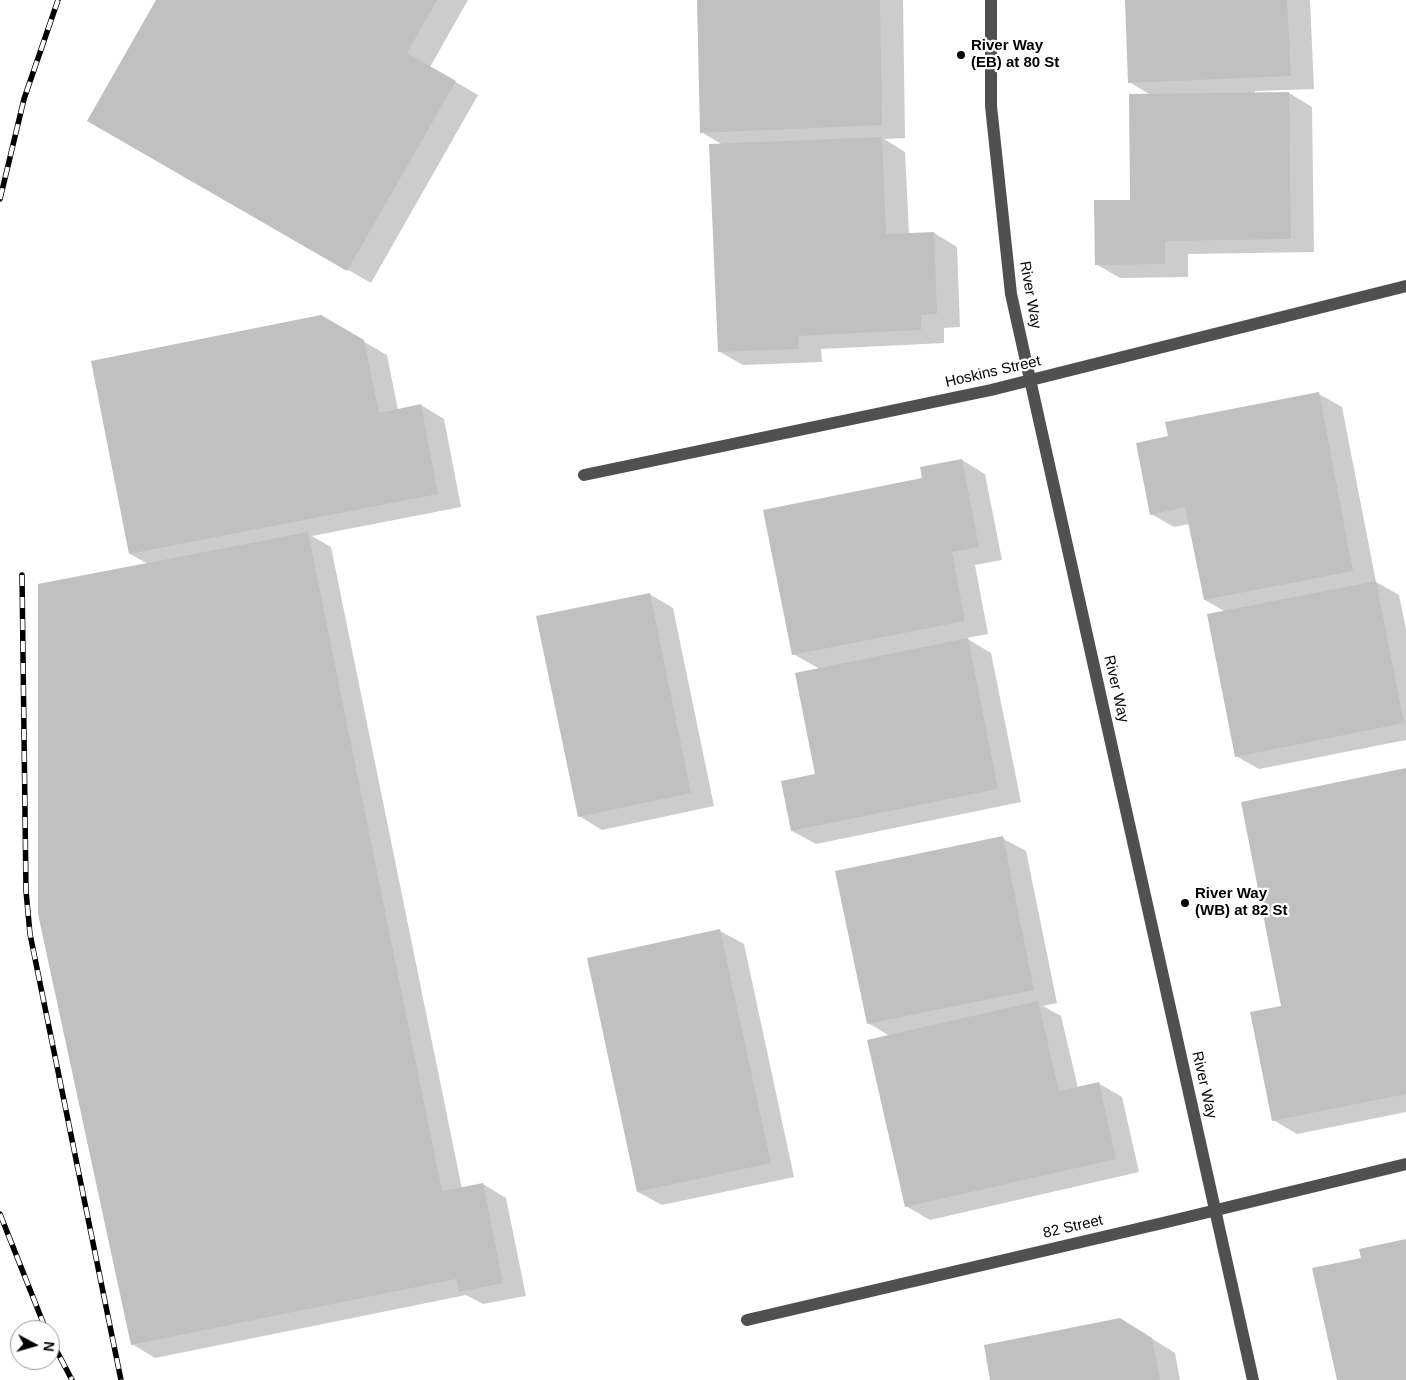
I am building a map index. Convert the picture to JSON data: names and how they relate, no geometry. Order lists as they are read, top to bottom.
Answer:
{
  "streets": {
    "street": ["River Way", "Hoskins Street", "82 Street"]
  },
  "crossings": [
    ["River Way", "Hoskins Street"],
    ["River Way", "82 Street"]
  ],
  "places": ["River Way (EB) at 80 St", "River Way (WB) at 82 St"],
  "north": "right"
}
